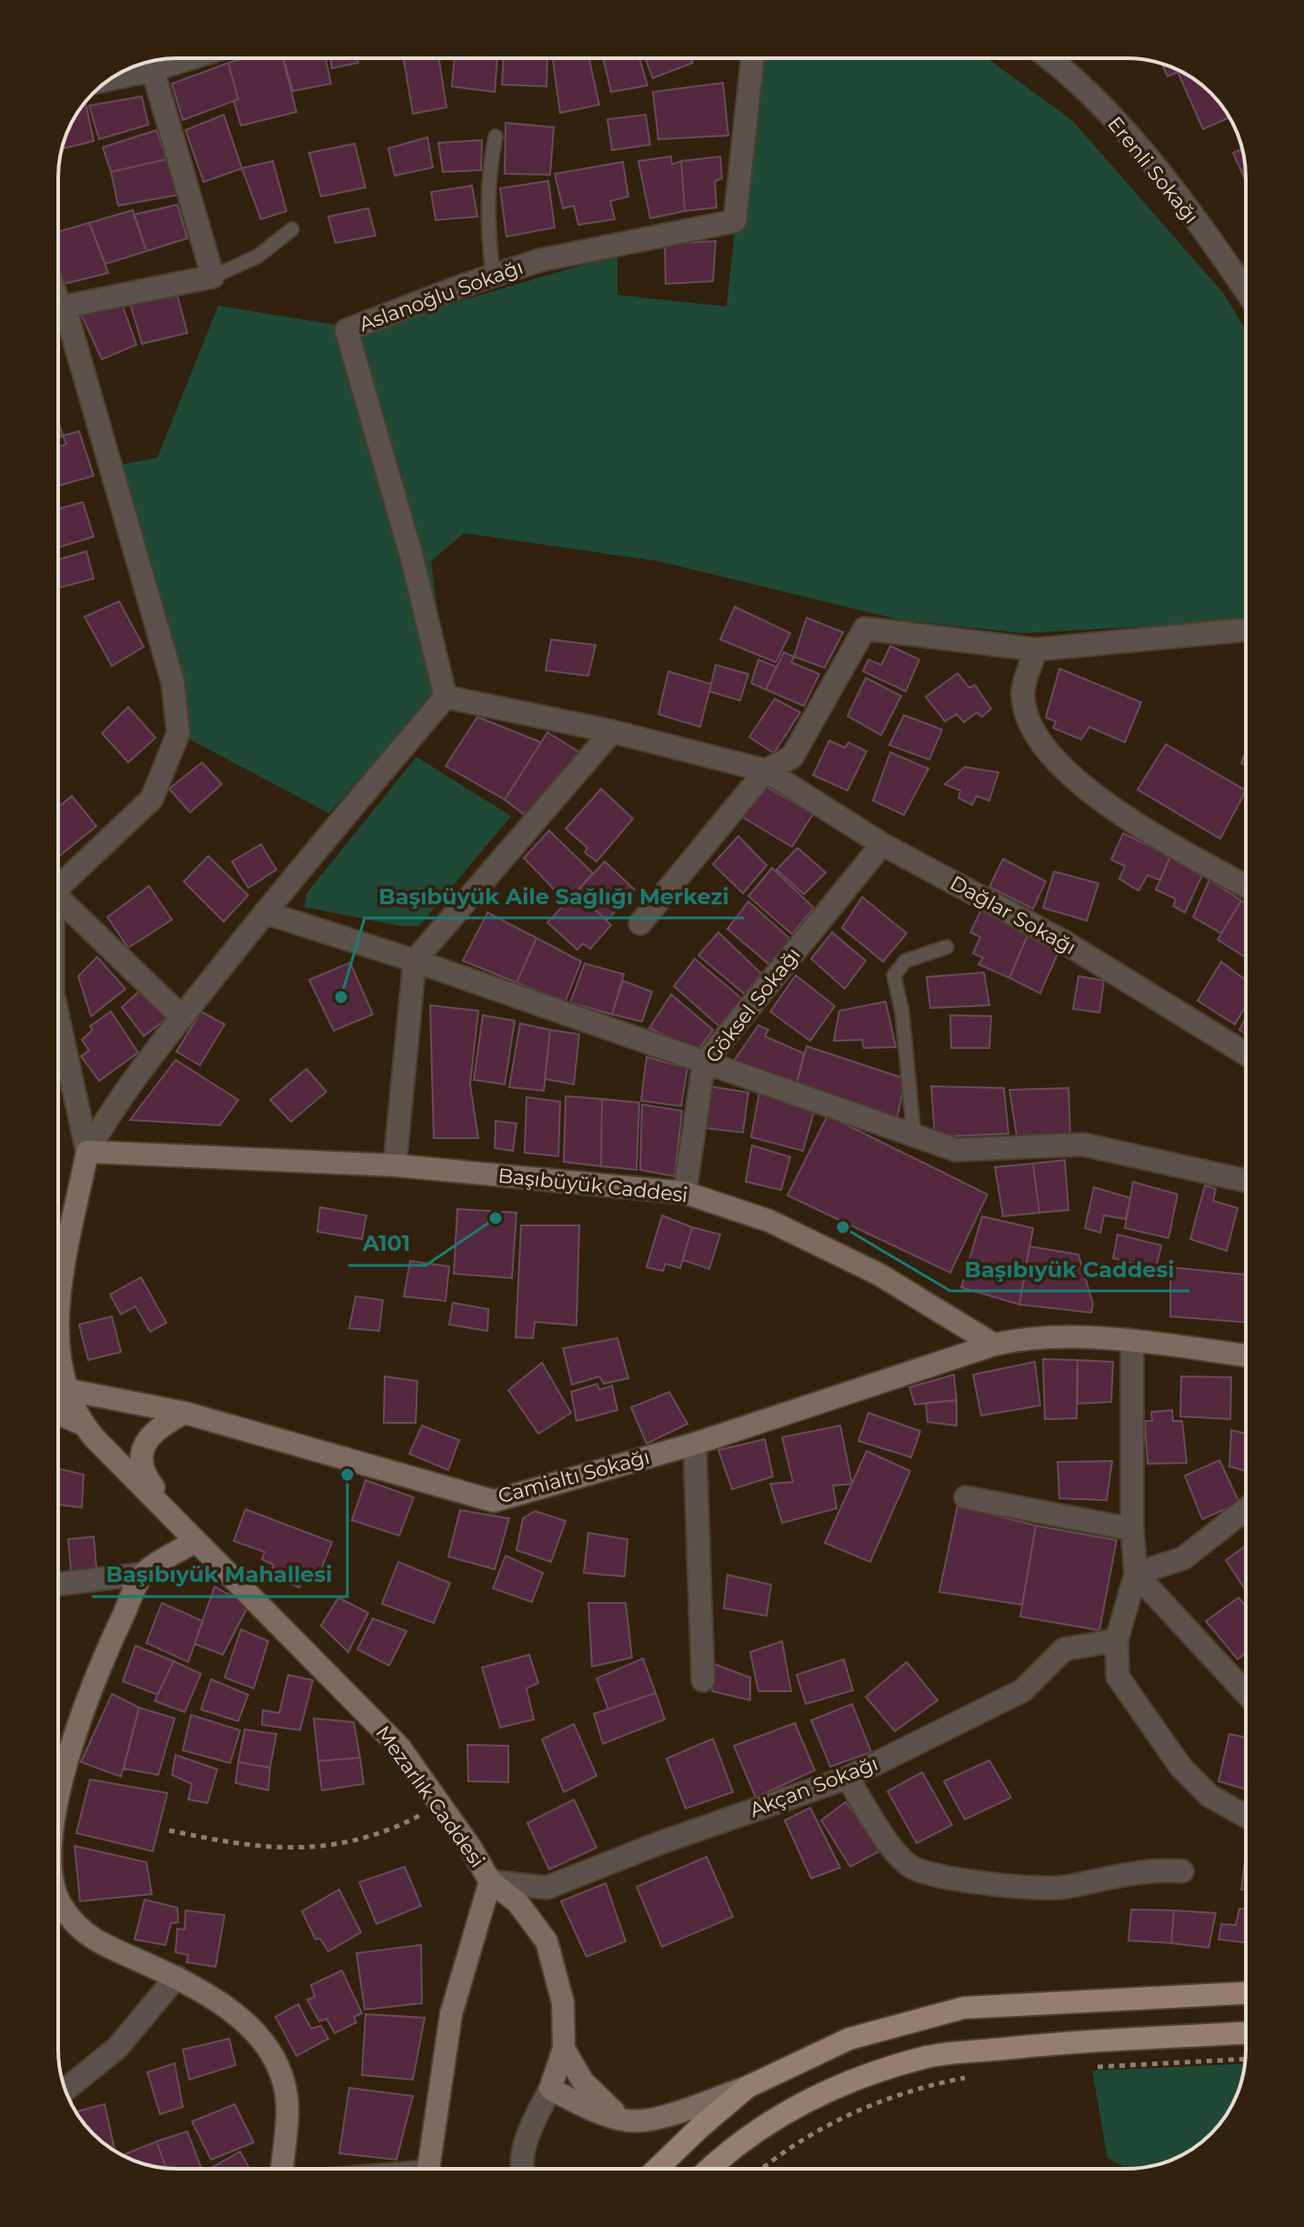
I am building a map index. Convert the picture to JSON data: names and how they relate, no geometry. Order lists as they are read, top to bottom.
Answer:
{
  "streets": {
    "main road": ["Başıbüyük Caddesi", "Camialtı Sokağı", "Mezarlık Caddesi"],
    "street": [
      "Erenli Sokağı",
      "Aslanoğlu Sokağı",
      "Dağlar Sokağı",
      "Göksel Sokağı",
      "Akçan Sokağı"
    ]
  },
  "crossings": [
    ["Aslanoğlu Sokağı", "Dağlar Sokağı"],
    ["Dağlar Sokağı", "Göksel Sokağı"],
    ["Göksel Sokağı", "Başıbüyük Caddesi"],
    ["Başıbüyük Caddesi", "Camialtı Sokağı"],
    ["Akçan Sokağı", "Mezarlık Caddesi"]
  ],
  "places": [
    "Başıbüyük Aile Sağlığı Merkezi",
    "A101",
    "Başıbıyük Caddesi",
    "Başıbıyük Mahallesi"
  ]
}
